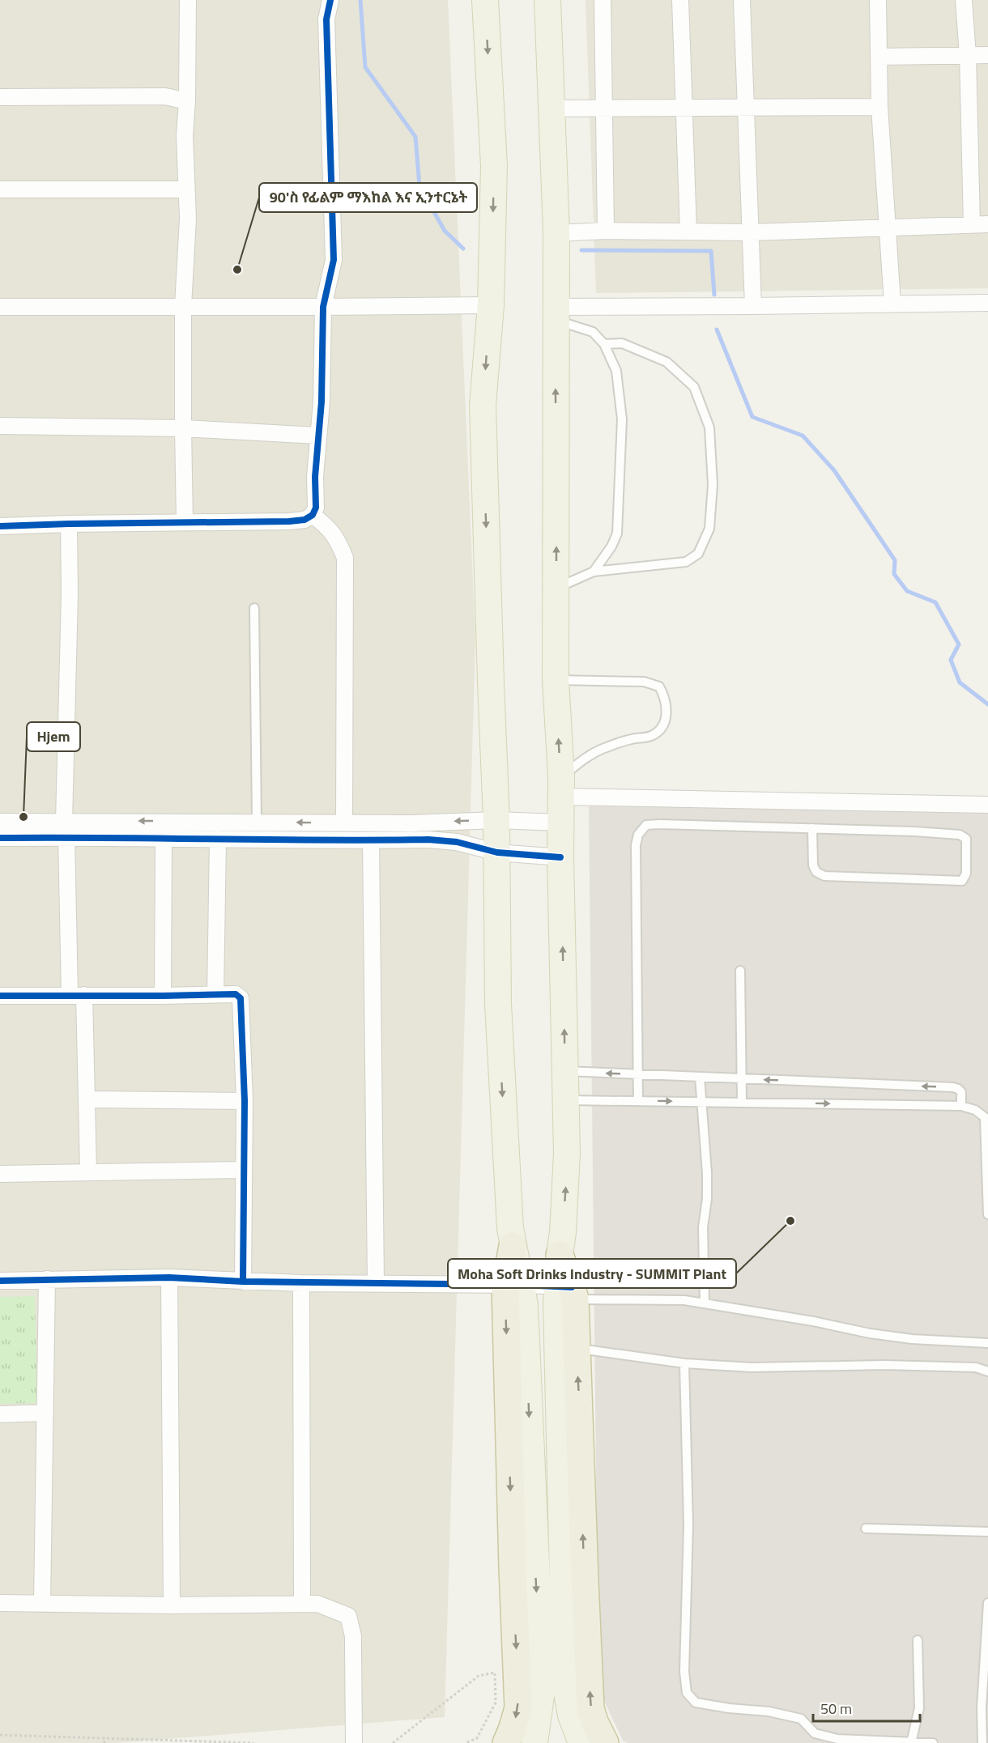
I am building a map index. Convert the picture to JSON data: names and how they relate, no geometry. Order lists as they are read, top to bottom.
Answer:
{
  "places": ["90'ስ የፊልም ማእከል እና ኢንተርኔት", "Hjem", "Moha Soft Drinks Industry - SUMMIT Plant"],
  "scale_bar": "50 m"
}
